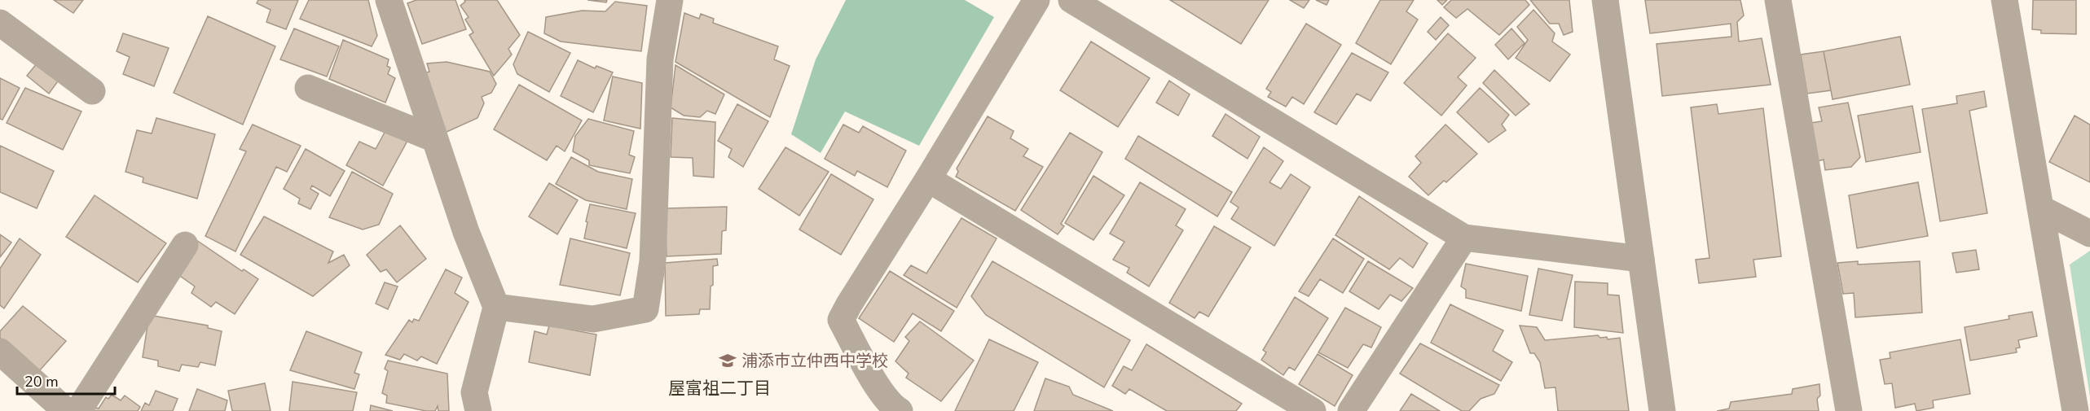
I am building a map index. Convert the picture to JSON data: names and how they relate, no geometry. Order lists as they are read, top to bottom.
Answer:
{
  "districts": ["屋富祖二丁目"],
  "places": {
    "school or university": ["浦添市立仲西中学校"]
  },
  "scale_bar": "20 m"
}
